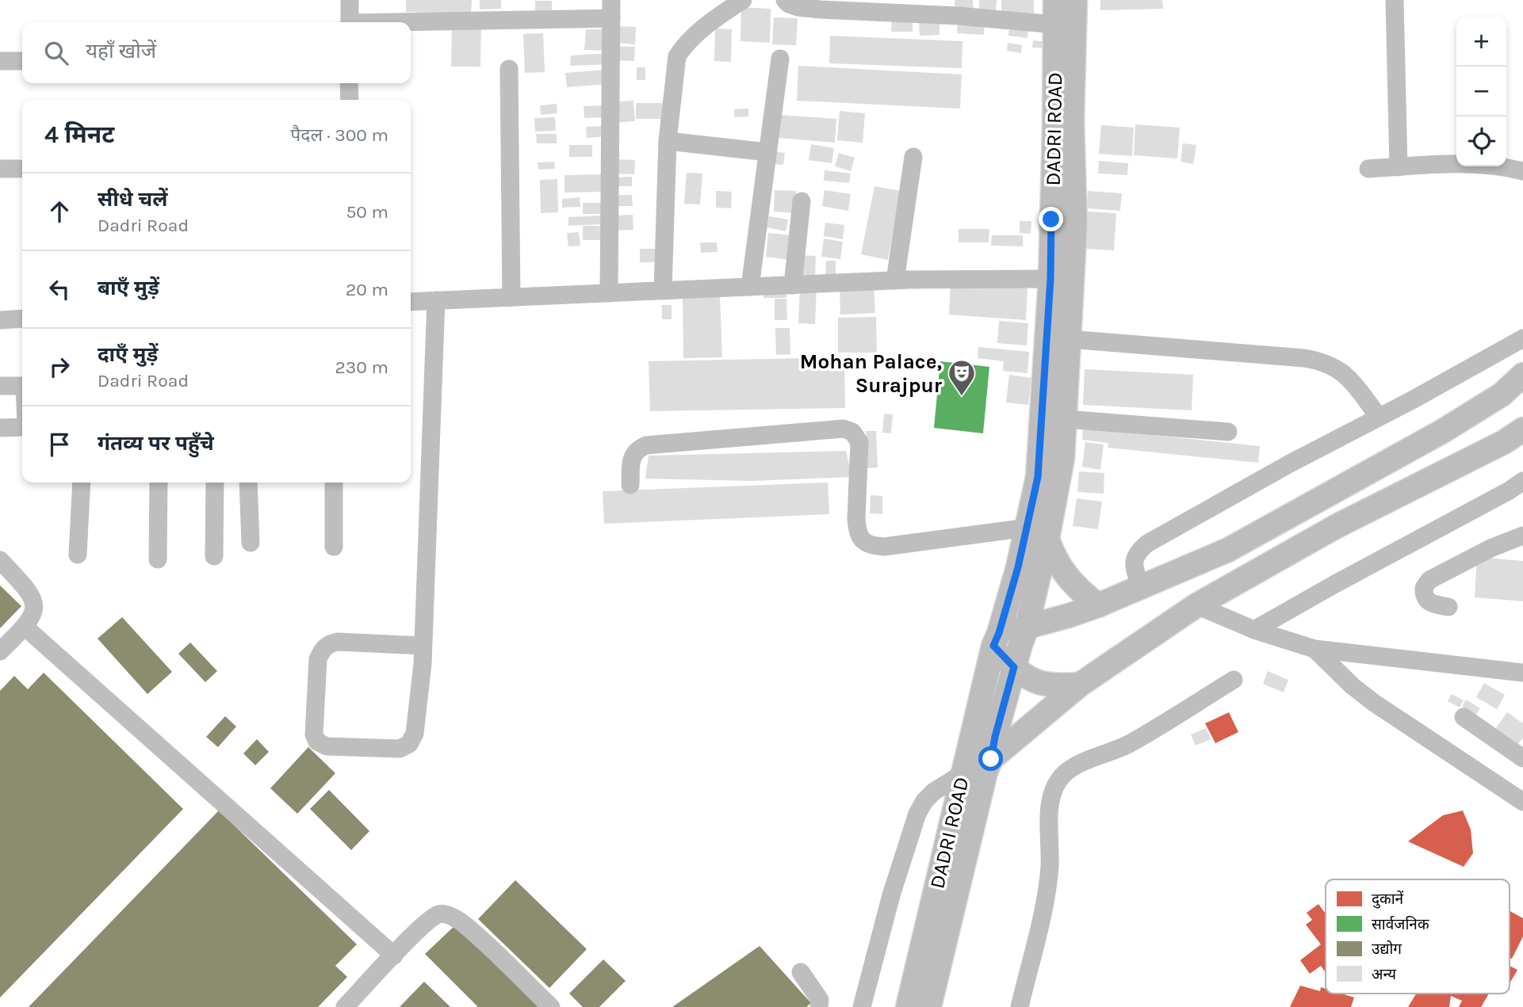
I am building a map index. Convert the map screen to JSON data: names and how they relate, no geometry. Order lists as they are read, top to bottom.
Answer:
{
  "streets": {
    "main road": ["DADRI ROAD"]
  },
  "places": {
    "theatre": ["Mohan Palace, Surajpur"]
  },
  "legend": [
    "दुकानें",
    "सार्वजनिक",
    "उद्योग",
    "अन्य"
  ],
  "page": {
    "map_buttons": ["+", "−"],
    "search": "यहाँ खोजें",
    "heading": ["4 मिनट", "पैदल · 300 m"],
    "list": [
      ["सीधे चलें", "Dadri Road", "50 m"],
      ["बाएँ मुड़ें", "20 m"],
      ["दाएँ मुड़ें", "Dadri Road", "230 m"],
      "गंतव्य पर पहुँचे"
    ]
  }
}
